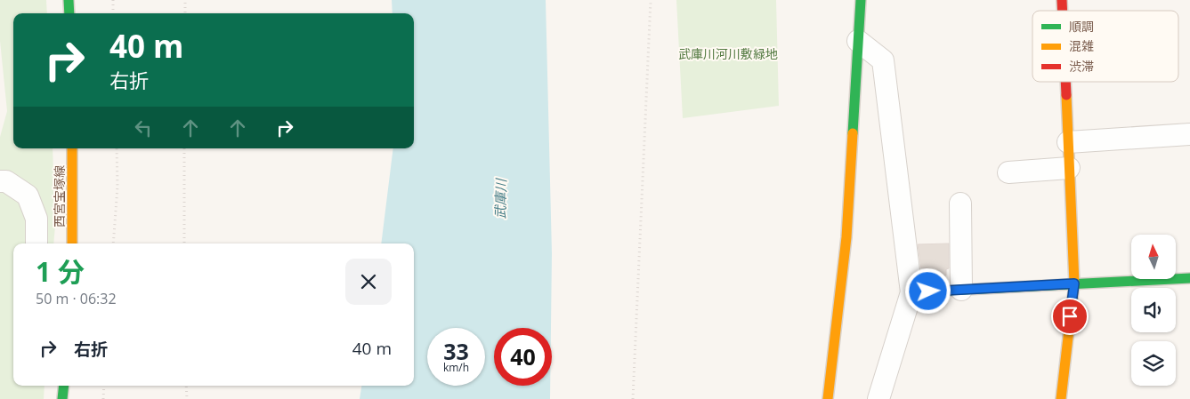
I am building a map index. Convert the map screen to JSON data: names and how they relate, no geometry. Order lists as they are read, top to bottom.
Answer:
{
  "streets": {
    "street": ["西宮宝塚線"]
  },
  "water": ["武庫川"],
  "parks": ["武庫川河川敷緑地"],
  "legend": ["順調", "混雑", "渋滞"],
  "north": "top",
  "page": {
    "turn": ["40 m", "右折"],
    "heading": ["1 分", "50 m · 06:32"],
    "list": [
      {
        "name": "右折",
        "value": "40 m"
      }
    ],
    "speed": "33 km/h",
    "limit": "40"
  }
}
